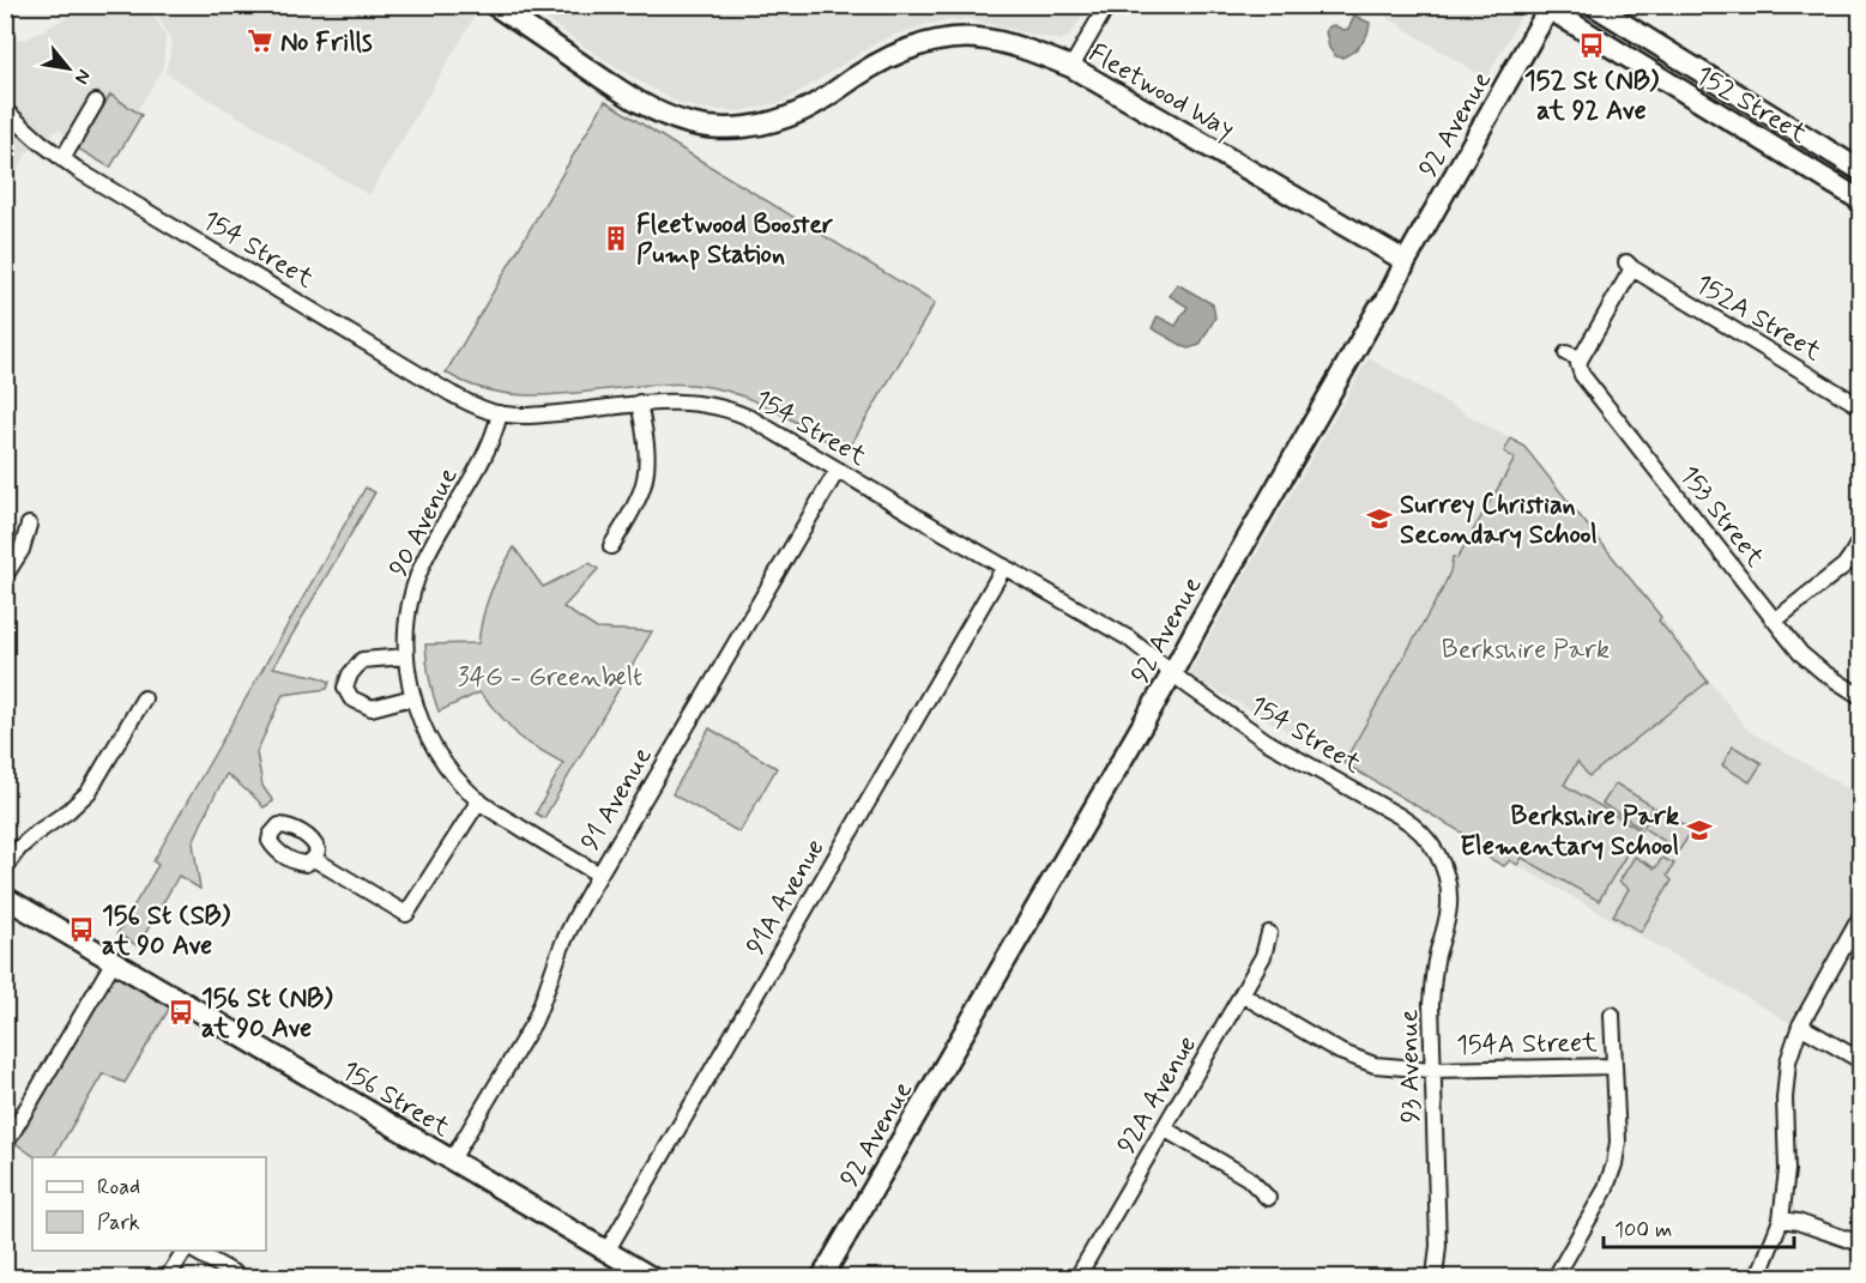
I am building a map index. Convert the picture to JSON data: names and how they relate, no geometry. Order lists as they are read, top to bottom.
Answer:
{
  "streets": {
    "street": [
      "Fleetwood Way",
      "152 Street",
      "92 Avenue",
      "154 Street",
      "152A Street",
      "153 Street",
      "90 Avenue",
      "91 Avenue",
      "91A Avenue",
      "154A Street",
      "93 Avenue",
      "92A Avenue",
      "156 Street"
    ]
  },
  "crossings": [
    ["Fleetwood Way", "92 Avenue"],
    ["152 Street", "92 Avenue"],
    ["92 Avenue", "154 Street"],
    ["154 Street", "90 Avenue"],
    ["154 Street", "91 Avenue"],
    ["154 Street", "91A Avenue"],
    ["154 Street", "93 Avenue"],
    ["152A Street", "153 Street"],
    ["90 Avenue", "91 Avenue"],
    ["91 Avenue", "156 Street"],
    ["91A Avenue", "156 Street"],
    ["154A Street", "93 Avenue"],
    ["154A Street", "92A Avenue"]
  ],
  "parks": ["Berkshire Park", "34G - Greenbelt"],
  "places": {
    "supermarket": ["No Frills"],
    "bus stop": ["152 St (NB) at 92 Ave", "156 St (SB) at 90 Ave", "156 St (NB) at 90 Ave"],
    "building": ["Fleetwood Booster Pump Station"],
    "school or university": ["Surrey Christian Secondary School", "Berkshire Park Elementary School"]
  },
  "legend": ["Road", "Park"],
  "scale_bar": "100 m",
  "north": "bottom right"
}
